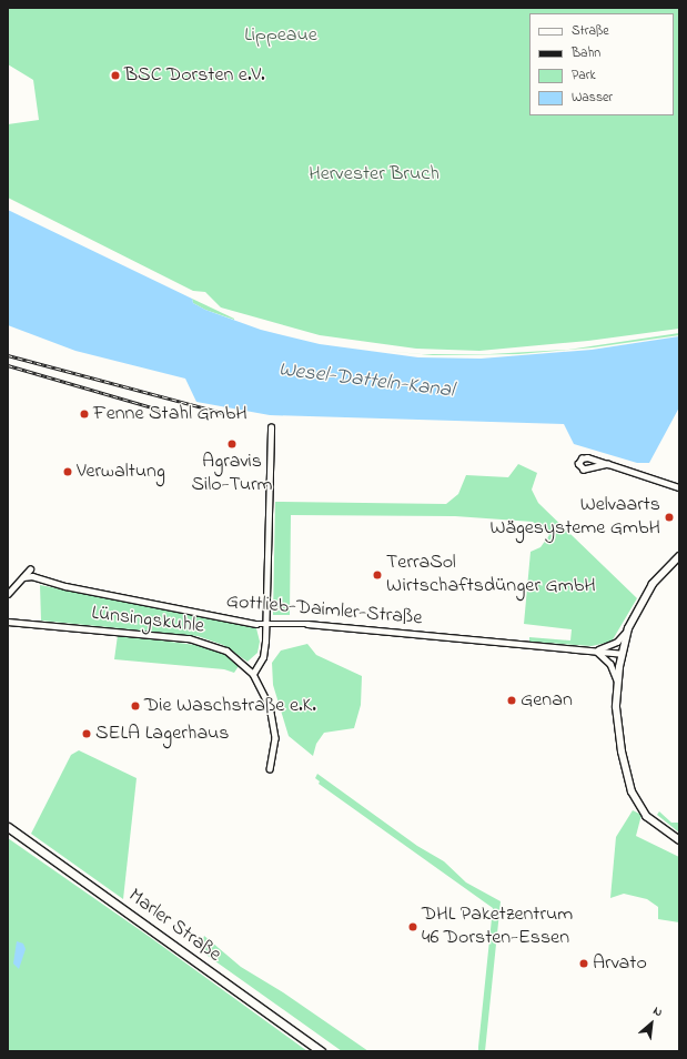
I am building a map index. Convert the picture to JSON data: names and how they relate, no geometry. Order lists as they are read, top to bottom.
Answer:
{
  "streets": {
    "main road": ["Marler Straße"],
    "street": ["Gottlieb-Daimler-Straße", "Lünsingskuhle"]
  },
  "water": ["Wesel-Datteln-Kanal"],
  "parks": ["Lippeaue", "Hervester Bruch"],
  "places": [
    "BSC Dorsten e.V.",
    "Fenne Stahl GmbH",
    "Agravis Silo-Turm",
    "Verwaltung",
    "Welvaarts Wägesysteme GmbH",
    "TerraSol Wirtschaftsdünger GmbH",
    "Genan",
    "Die Waschstraße e.K.",
    "SELA Lagerhaus",
    "DHL Paketzentrum 46 Dorsten-Essen",
    "Arvato"
  ],
  "legend": [
    "Straße",
    "Bahn",
    "Park",
    "Wasser"
  ],
  "north": "top right"
}
